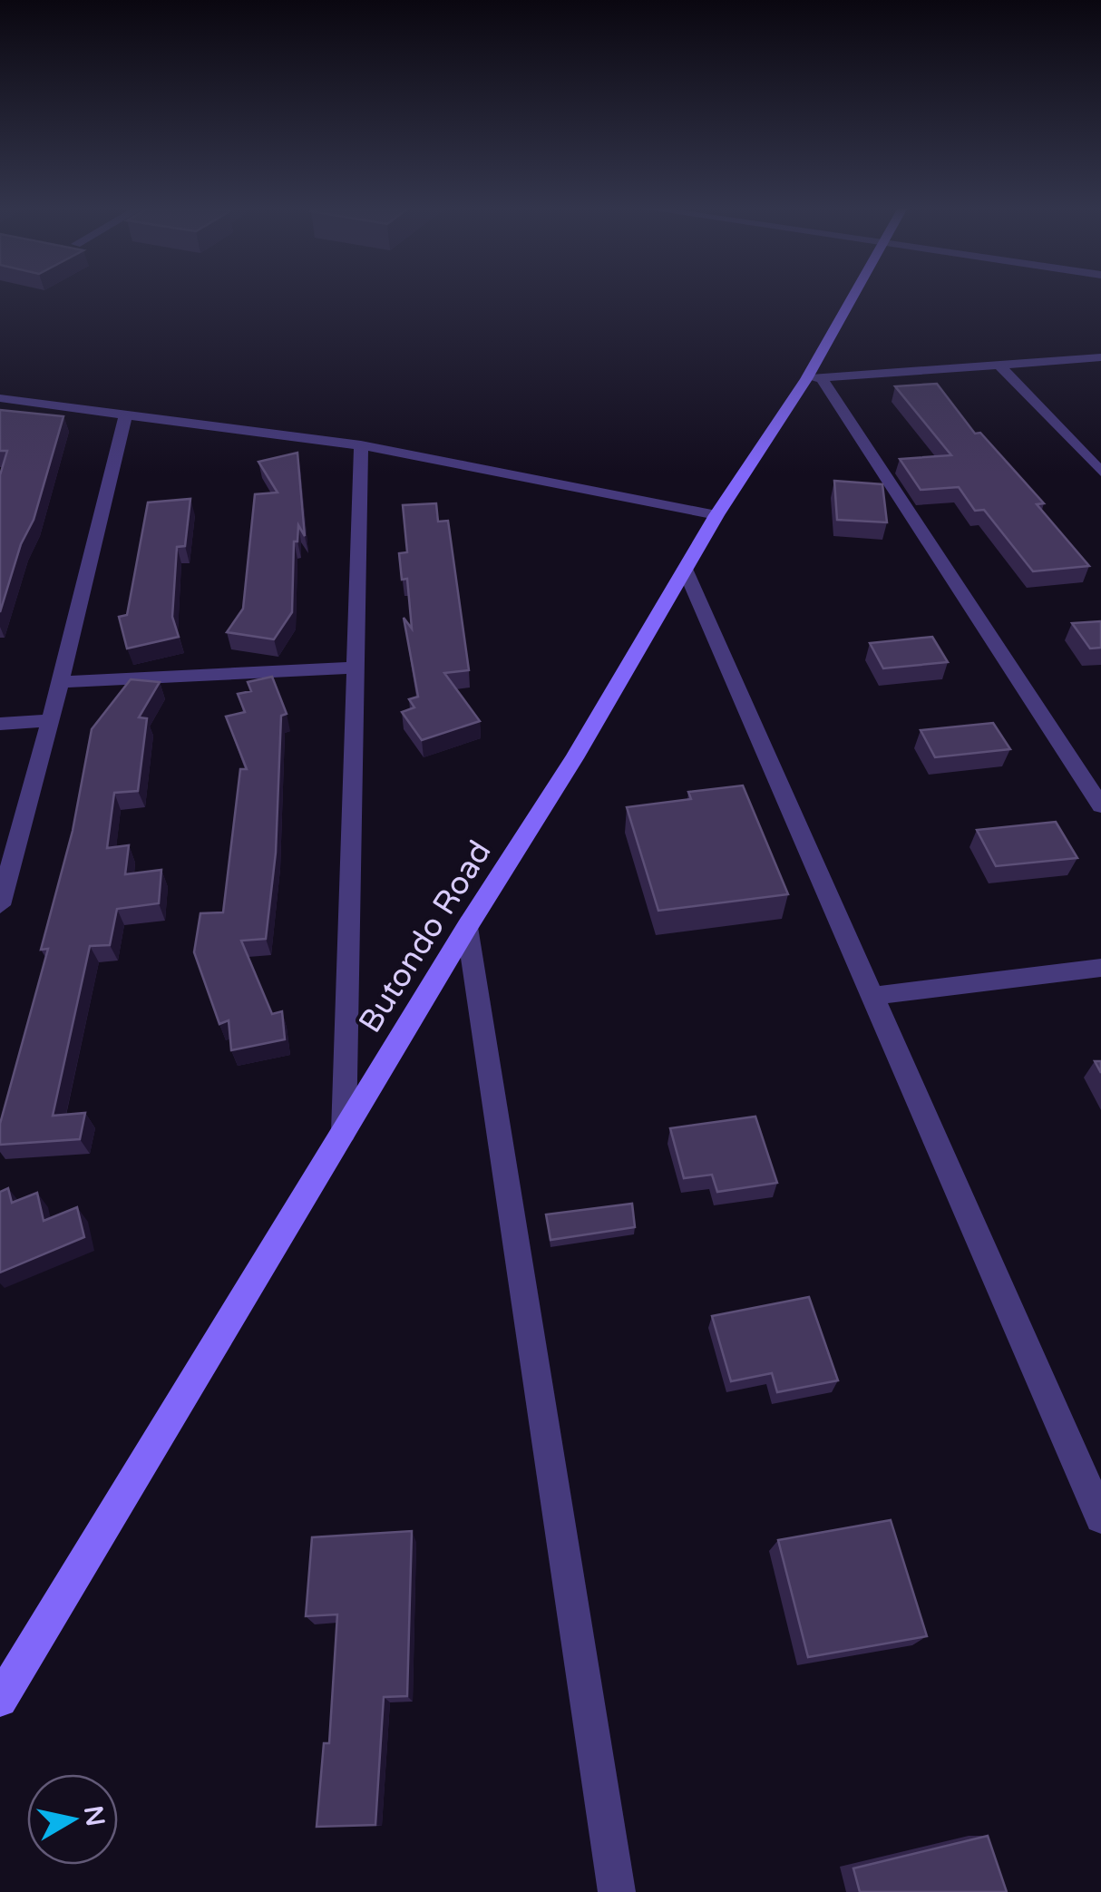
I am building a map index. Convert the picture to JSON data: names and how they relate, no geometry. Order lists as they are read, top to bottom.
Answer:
{
  "streets": {
    "street": ["Butondo Road"]
  },
  "north": "right"
}
